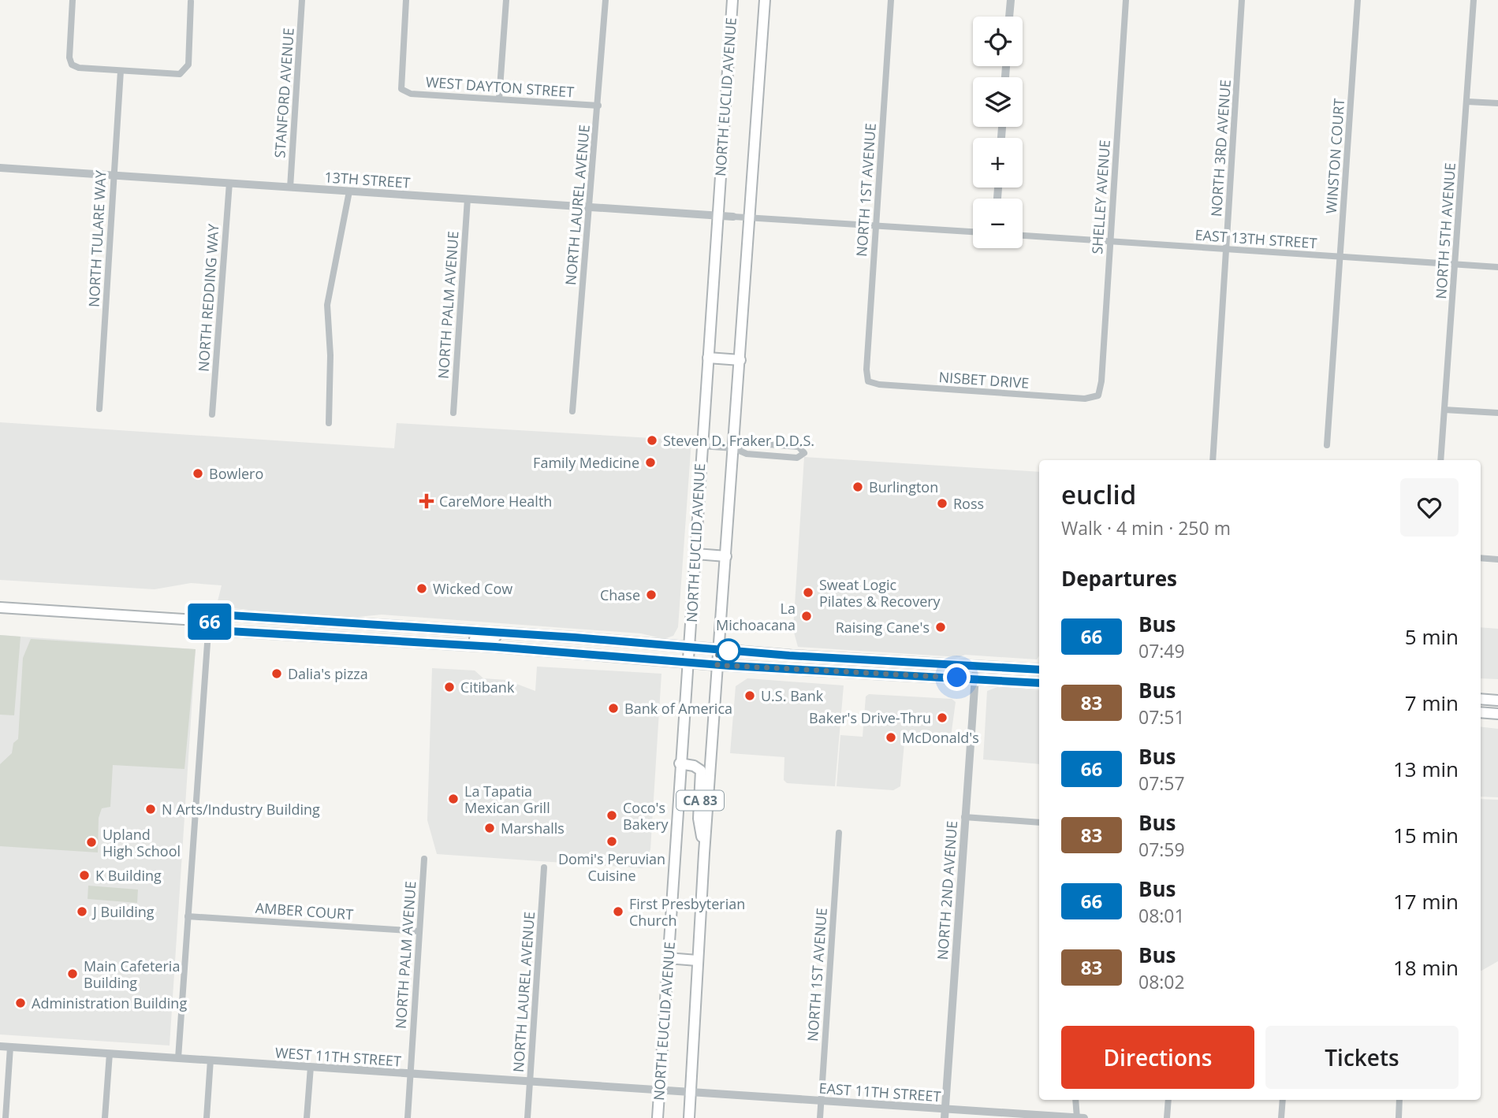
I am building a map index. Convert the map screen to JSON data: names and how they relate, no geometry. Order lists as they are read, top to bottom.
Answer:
{
  "streets": {
    "main road": ["NORTH EUCLID AVENUE", "CA 83"],
    "street": [
      "WEST DAYTON STREET",
      "STANFORD AVENUE",
      "NORTH 3RD AVENUE",
      "WINSTON COURT",
      "13TH STREET",
      "NORTH 1ST AVENUE",
      "SHELLEY AVENUE",
      "NORTH LAUREL AVENUE",
      "NORTH 5TH AVENUE",
      "NORTH TULARE WAY",
      "EAST 13TH STREET",
      "NORTH REDDING WAY",
      "NORTH PALM AVENUE",
      "NISBET DRIVE",
      "NORTH 2ND AVENUE",
      "AMBER COURT",
      "WEST 11TH STREET",
      "EAST 11TH STREET"
    ]
  },
  "crossings": [
    ["WEST DAYTON STREET", "NORTH LAUREL AVENUE"],
    ["STANFORD AVENUE", "13TH STREET"],
    ["NORTH EUCLID AVENUE", "13TH STREET"],
    ["NORTH EUCLID AVENUE", "CA 83"],
    ["NORTH EUCLID AVENUE", "WEST 11TH STREET"],
    ["NORTH EUCLID AVENUE", "EAST 11TH STREET"],
    ["NORTH 3RD AVENUE", "EAST 13TH STREET"],
    ["WINSTON COURT", "EAST 13TH STREET"],
    ["13TH STREET", "NORTH LAUREL AVENUE"],
    ["13TH STREET", "NORTH TULARE WAY"],
    ["13TH STREET", "NORTH REDDING WAY"],
    ["13TH STREET", "NORTH PALM AVENUE"],
    ["NORTH 1ST AVENUE", "NISBET DRIVE"],
    ["NORTH 1ST AVENUE", "EAST 11TH STREET"],
    ["SHELLEY AVENUE", "EAST 13TH STREET"],
    ["SHELLEY AVENUE", "NISBET DRIVE"],
    ["NORTH LAUREL AVENUE", "WEST 11TH STREET"],
    ["NORTH 5TH AVENUE", "EAST 13TH STREET"],
    ["NORTH PALM AVENUE", "AMBER COURT"],
    ["NORTH PALM AVENUE", "WEST 11TH STREET"],
    ["NORTH 2ND AVENUE", "EAST 11TH STREET"],
    ["WEST 11TH STREET", "EAST 11TH STREET"]
  ],
  "places": {
    "other": [
      "Steven D. Fraker D.D.S.",
      "Family Medicine",
      "Bowlero",
      "Burlington",
      "Ross",
      "Wicked Cow",
      "Sweat Logic Pilates & Recovery",
      "Chase",
      "La Michoacana",
      "Raising Cane's",
      "Dalia's pizza",
      "Citibank",
      "U.S. Bank",
      "Bank of America",
      "Baker's Drive-Thru",
      "McDonald's",
      "La Tapatia Mexican Grill",
      "N Arts/Industry Building",
      "Coco's Bakery",
      "Marshalls",
      "Domi's Peruvian Cuisine",
      "Upland High School",
      "K Building",
      "J Building",
      "First Presbyterian Church",
      "Main Cafeteria Building",
      "Administration Building"
    ],
    "health": ["CareMore Health"]
  },
  "lines": ["bus line 66"],
  "page": {
    "on_map": "66",
    "map_buttons": ["+", "−"],
    "heading": [
      ["euclid", "Walk · 4 min · 250 m"],
      "Departures"
    ],
    "list": [
      {
        "mark": "66",
        "name": "Bus",
        "note": "07:49",
        "value": "5 min"
      },
      {
        "mark": "83",
        "name": "Bus",
        "note": "07:51",
        "value": "7 min"
      },
      {
        "mark": "66",
        "name": "Bus",
        "note": "07:57",
        "value": "13 min"
      },
      {
        "mark": "83",
        "name": "Bus",
        "note": "07:59",
        "value": "15 min"
      },
      {
        "mark": "66",
        "name": "Bus",
        "note": "08:01",
        "value": "17 min"
      },
      {
        "mark": "83",
        "name": "Bus",
        "note": "08:02",
        "value": "18 min"
      }
    ],
    "buttons": ["Directions", "Tickets"]
  }
}
